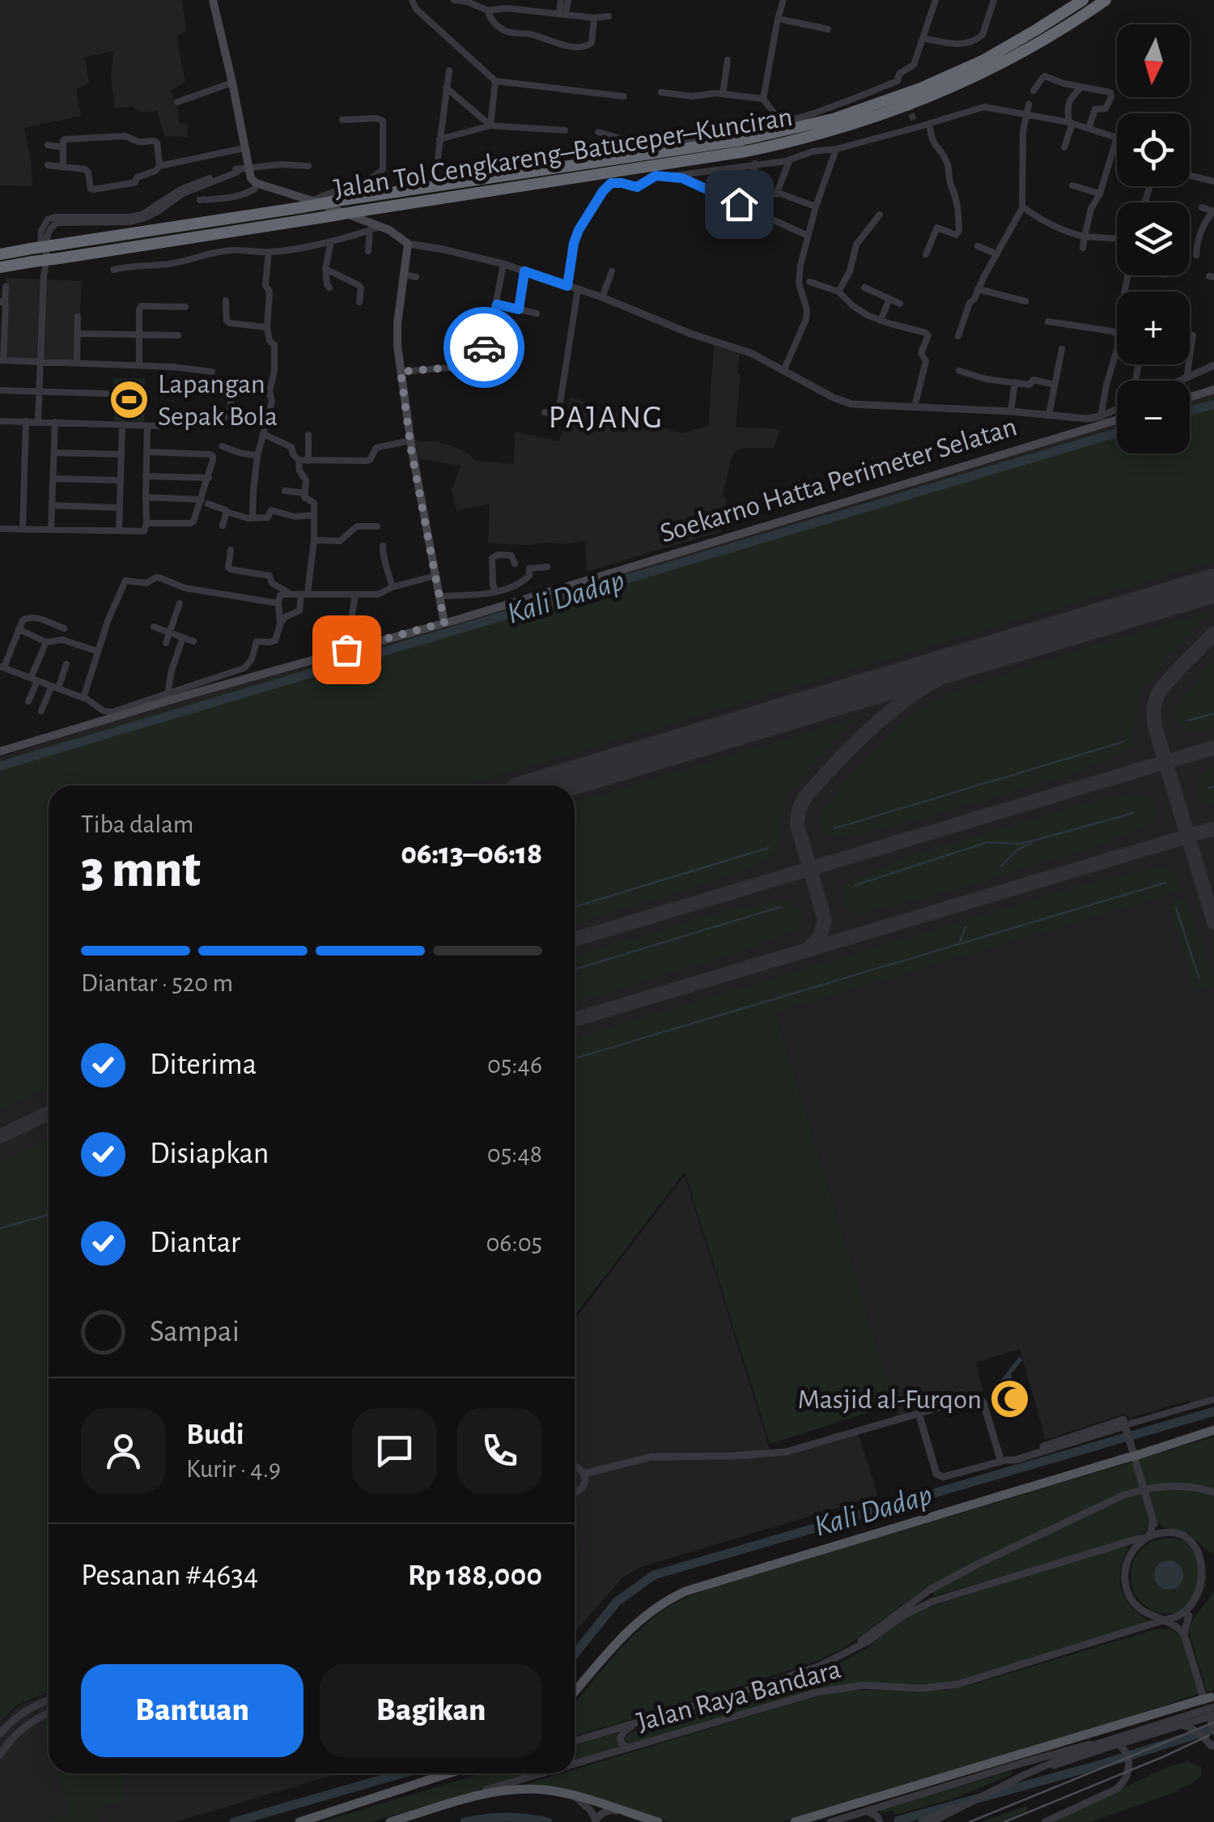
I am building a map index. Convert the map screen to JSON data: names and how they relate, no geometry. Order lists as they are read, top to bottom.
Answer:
{
  "streets": {
    "highway": ["Jalan Tol Cengkareng–Batuceper–Kunciran"],
    "main road": ["Soekarno Hatta Perimeter Selatan", "Jalan Raya Bandara"]
  },
  "districts": ["PAJANG"],
  "water": ["Kali Dadap"],
  "places": {
    "sports": ["Lapangan Sepak Bola"],
    "mosque": ["Masjid al-Furqon"]
  },
  "north": "bottom",
  "page": {
    "map_buttons": ["+", "−"],
    "heading": ["3 mnt", "Tiba dalam", "06:13–06:18"],
    "panel": [
      "Budi",
      "Kurir · 4.9",
      "Pesanan #4634",
      "Rp 188,000"
    ],
    "bar": "Diantar · 520 m",
    "list": [
      ["Diterima", "05:46"],
      ["Disiapkan", "05:48"],
      ["Diantar", "06:05"],
      "Sampai"
    ],
    "buttons": ["Bantuan", "Bagikan"]
  }
}
